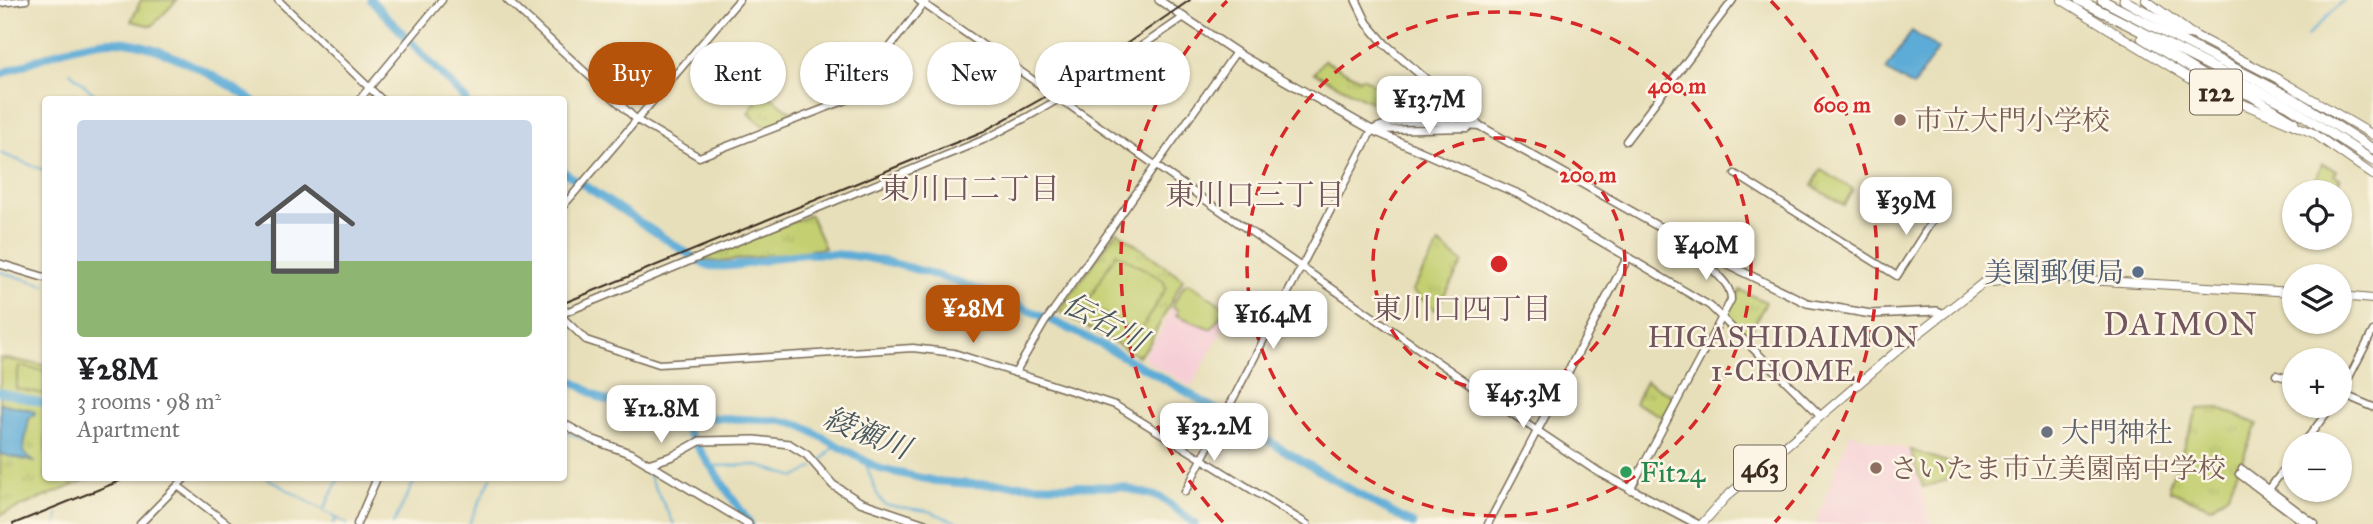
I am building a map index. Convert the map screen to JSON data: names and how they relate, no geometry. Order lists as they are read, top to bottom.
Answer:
{
  "streets": {
    "highway": ["122", "463"]
  },
  "districts": [
    "東川口二丁目",
    "東川口三丁目",
    "東川口四丁目",
    "DAIMON",
    "HIGASHIDAIMON 1-CHOME"
  ],
  "water": ["伝右川", "綾瀬川"],
  "places": [
    "市立大門小学校",
    "美園郵便局",
    "大門神社",
    "さいたま市立美園南中学校",
    "Fit24"
  ],
  "page": {
    "chip": [
      "Buy",
      "Rent",
      "Filters",
      "New",
      "Apartment"
    ],
    "price": [
      "¥13.7M",
      "¥39M",
      "¥40M",
      "¥28M",
      "¥16.4M",
      "¥45.3M",
      "¥12.8M",
      "¥32.2M"
    ],
    "list": [
      {
        "name": "¥28M",
        "note": "3 rooms · 98 m² · Apartment"
      }
    ],
    "map_buttons": ["+", "−"]
  },
  "rings": ["400 m", "600 m", "200 m"]
}
